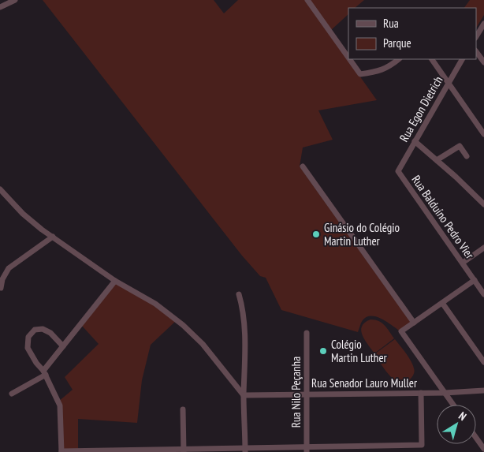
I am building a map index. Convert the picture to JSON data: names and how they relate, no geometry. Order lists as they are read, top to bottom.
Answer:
{
  "streets": {
    "street": [
      "Rua Egon Dietrich",
      "Rua Balduíno Pedro Vier",
      "Rua Senador Lauro Muller",
      "Rua Nilo Peçanha"
    ]
  },
  "crossings": [
    ["Rua Egon Dietrich", "Rua Balduíno Pedro Vier"],
    ["Rua Senador Lauro Muller", "Rua Nilo Peçanha"]
  ],
  "places": ["Ginásio do Colégio Martin Luther", "Colégio Martin Luther"],
  "legend": ["Rua", "Parque"],
  "north": "top right"
}
